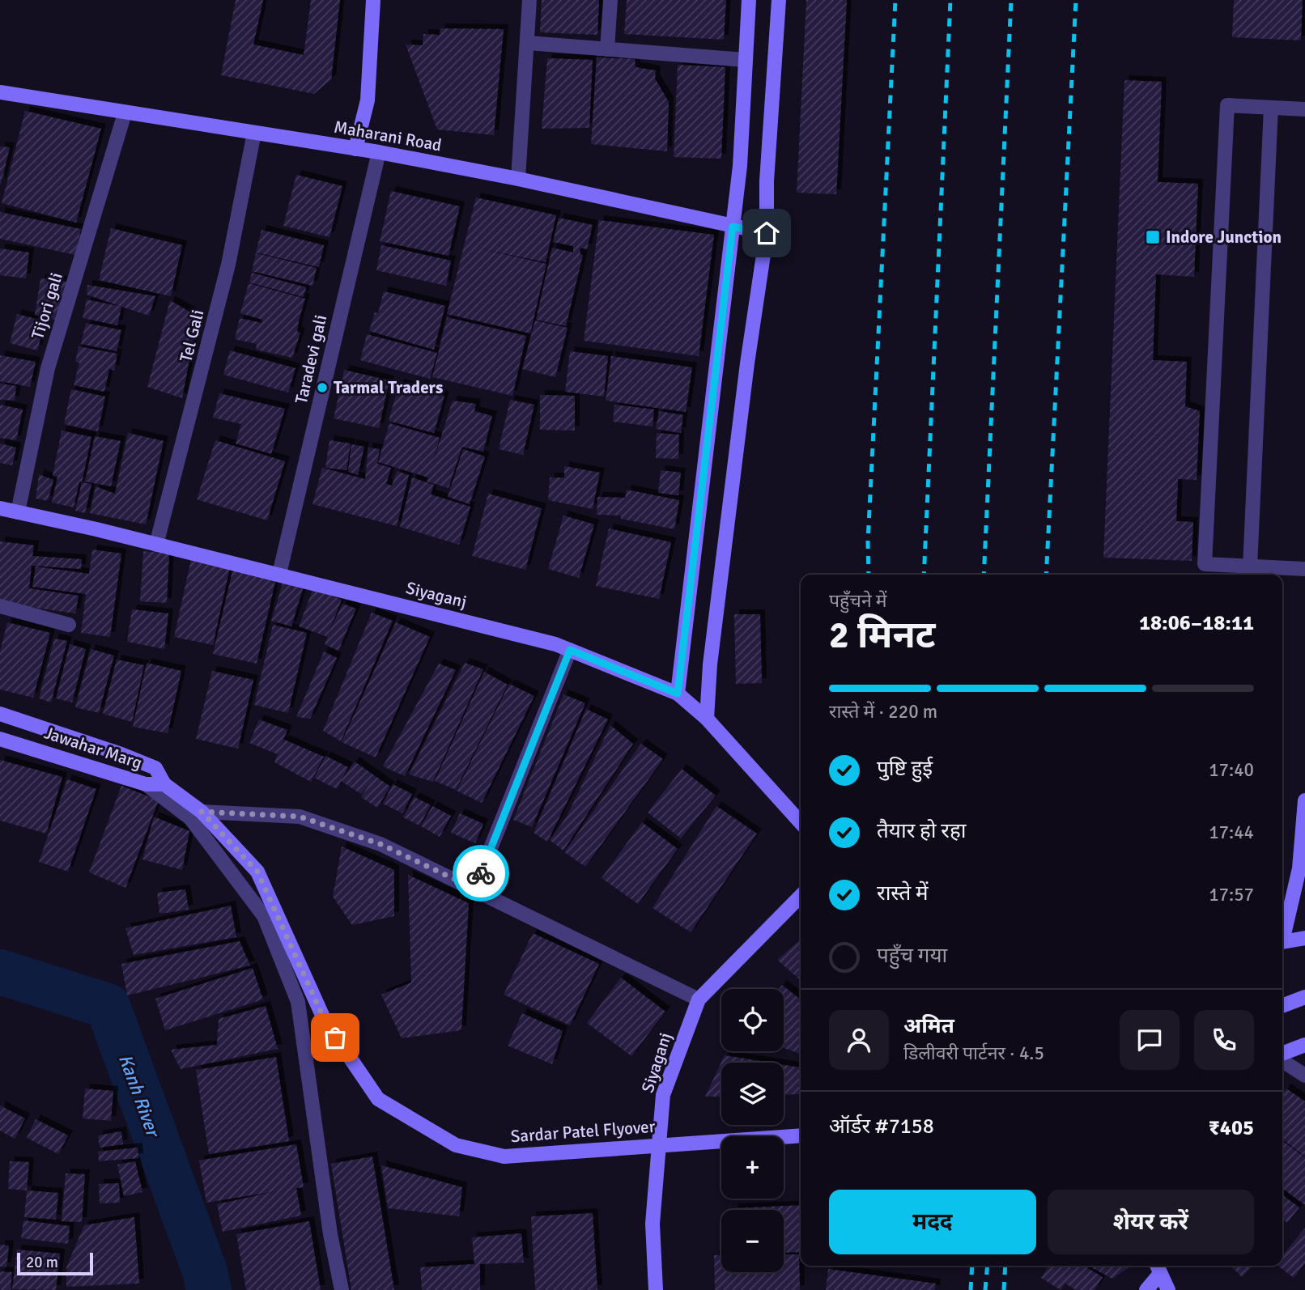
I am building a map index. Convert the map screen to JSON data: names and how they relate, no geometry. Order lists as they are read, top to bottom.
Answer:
{
  "streets": {
    "street": [
      "Maharani Road",
      "Tijori gali",
      "Tel Gali",
      "Taradevi gali",
      "Siyaganj",
      "Jawahar Marg",
      "Sardar Patel Flyover"
    ]
  },
  "crossings": [
    ["Maharani Road", "Tijori gali"],
    ["Maharani Road", "Tel Gali"],
    ["Maharani Road", "Taradevi gali"],
    ["Tijori gali", "Siyaganj"],
    ["Tel Gali", "Siyaganj"],
    ["Taradevi gali", "Siyaganj"]
  ],
  "water": ["Kanh River"],
  "places": {
    "transit": ["Indore Junction"],
    "other": ["Tarmal Traders"]
  },
  "scale_bar": "20 m",
  "page": {
    "heading": ["2 मिनट", "पहुँचने में", "18:06–18:11"],
    "panel": [
      "अमित",
      "डिलीवरी पार्टनर · 4.5",
      "ऑर्डर #7158",
      "₹405"
    ],
    "bar": "रास्ते में · 220 m",
    "list": [
      ["पुष्टि हुई", "17:40"],
      ["तैयार हो रहा", "17:44"],
      ["रास्ते में", "17:57"],
      "पहुँच गया"
    ],
    "map_buttons": ["+", "−"],
    "buttons": ["मदद", "शेयर करें"],
    "scale": "20 m"
  }
}
